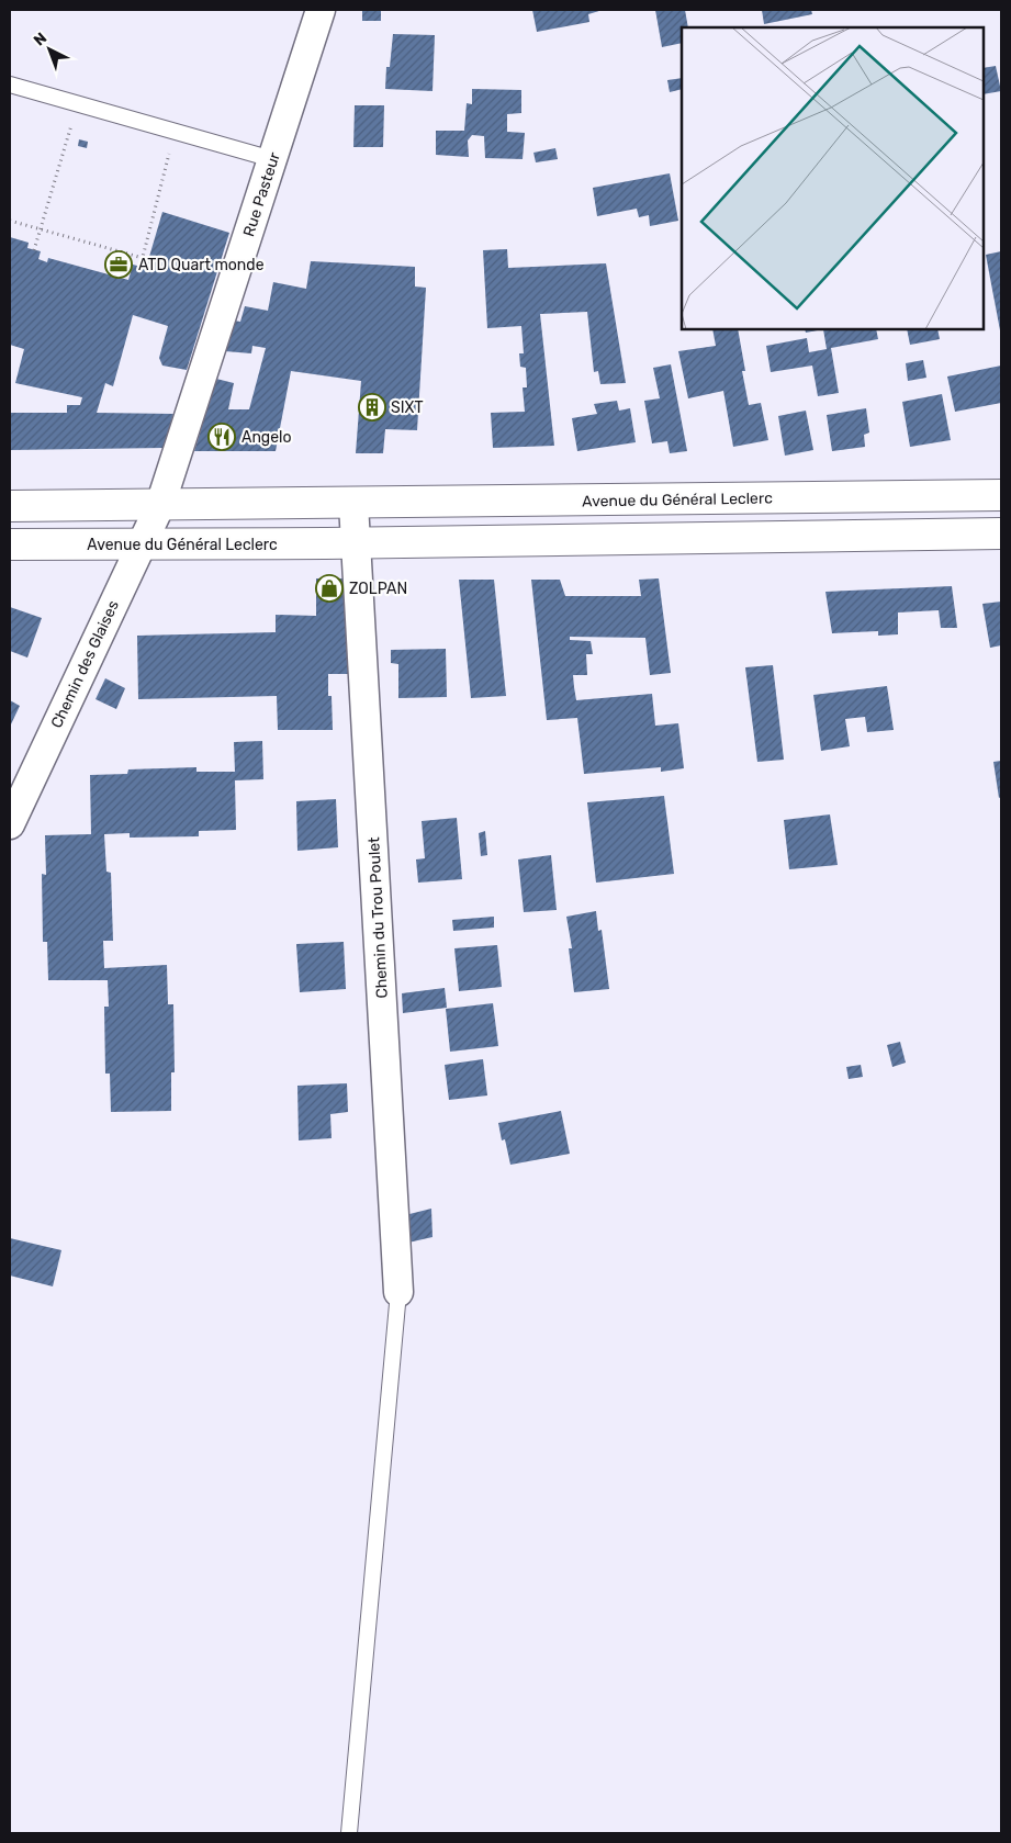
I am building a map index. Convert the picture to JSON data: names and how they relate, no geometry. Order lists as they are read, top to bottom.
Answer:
{
  "streets": {
    "main road": ["Avenue du Général Leclerc"],
    "street": ["Rue Pasteur", "Chemin des Glaises", "Chemin du Trou Poulet"]
  },
  "crossings": [
    ["Rue Pasteur", "Avenue du Général Leclerc"],
    ["Rue Pasteur", "Chemin des Glaises"],
    ["Avenue du Général Leclerc", "Chemin des Glaises"],
    ["Avenue du Général Leclerc", "Chemin du Trou Poulet"]
  ],
  "places": {
    "office": ["ATD Quart monde"],
    "building": ["SIXT"],
    "restaurant": ["Angelo"],
    "shop": ["ZOLPAN"]
  },
  "north": "top left"
}
